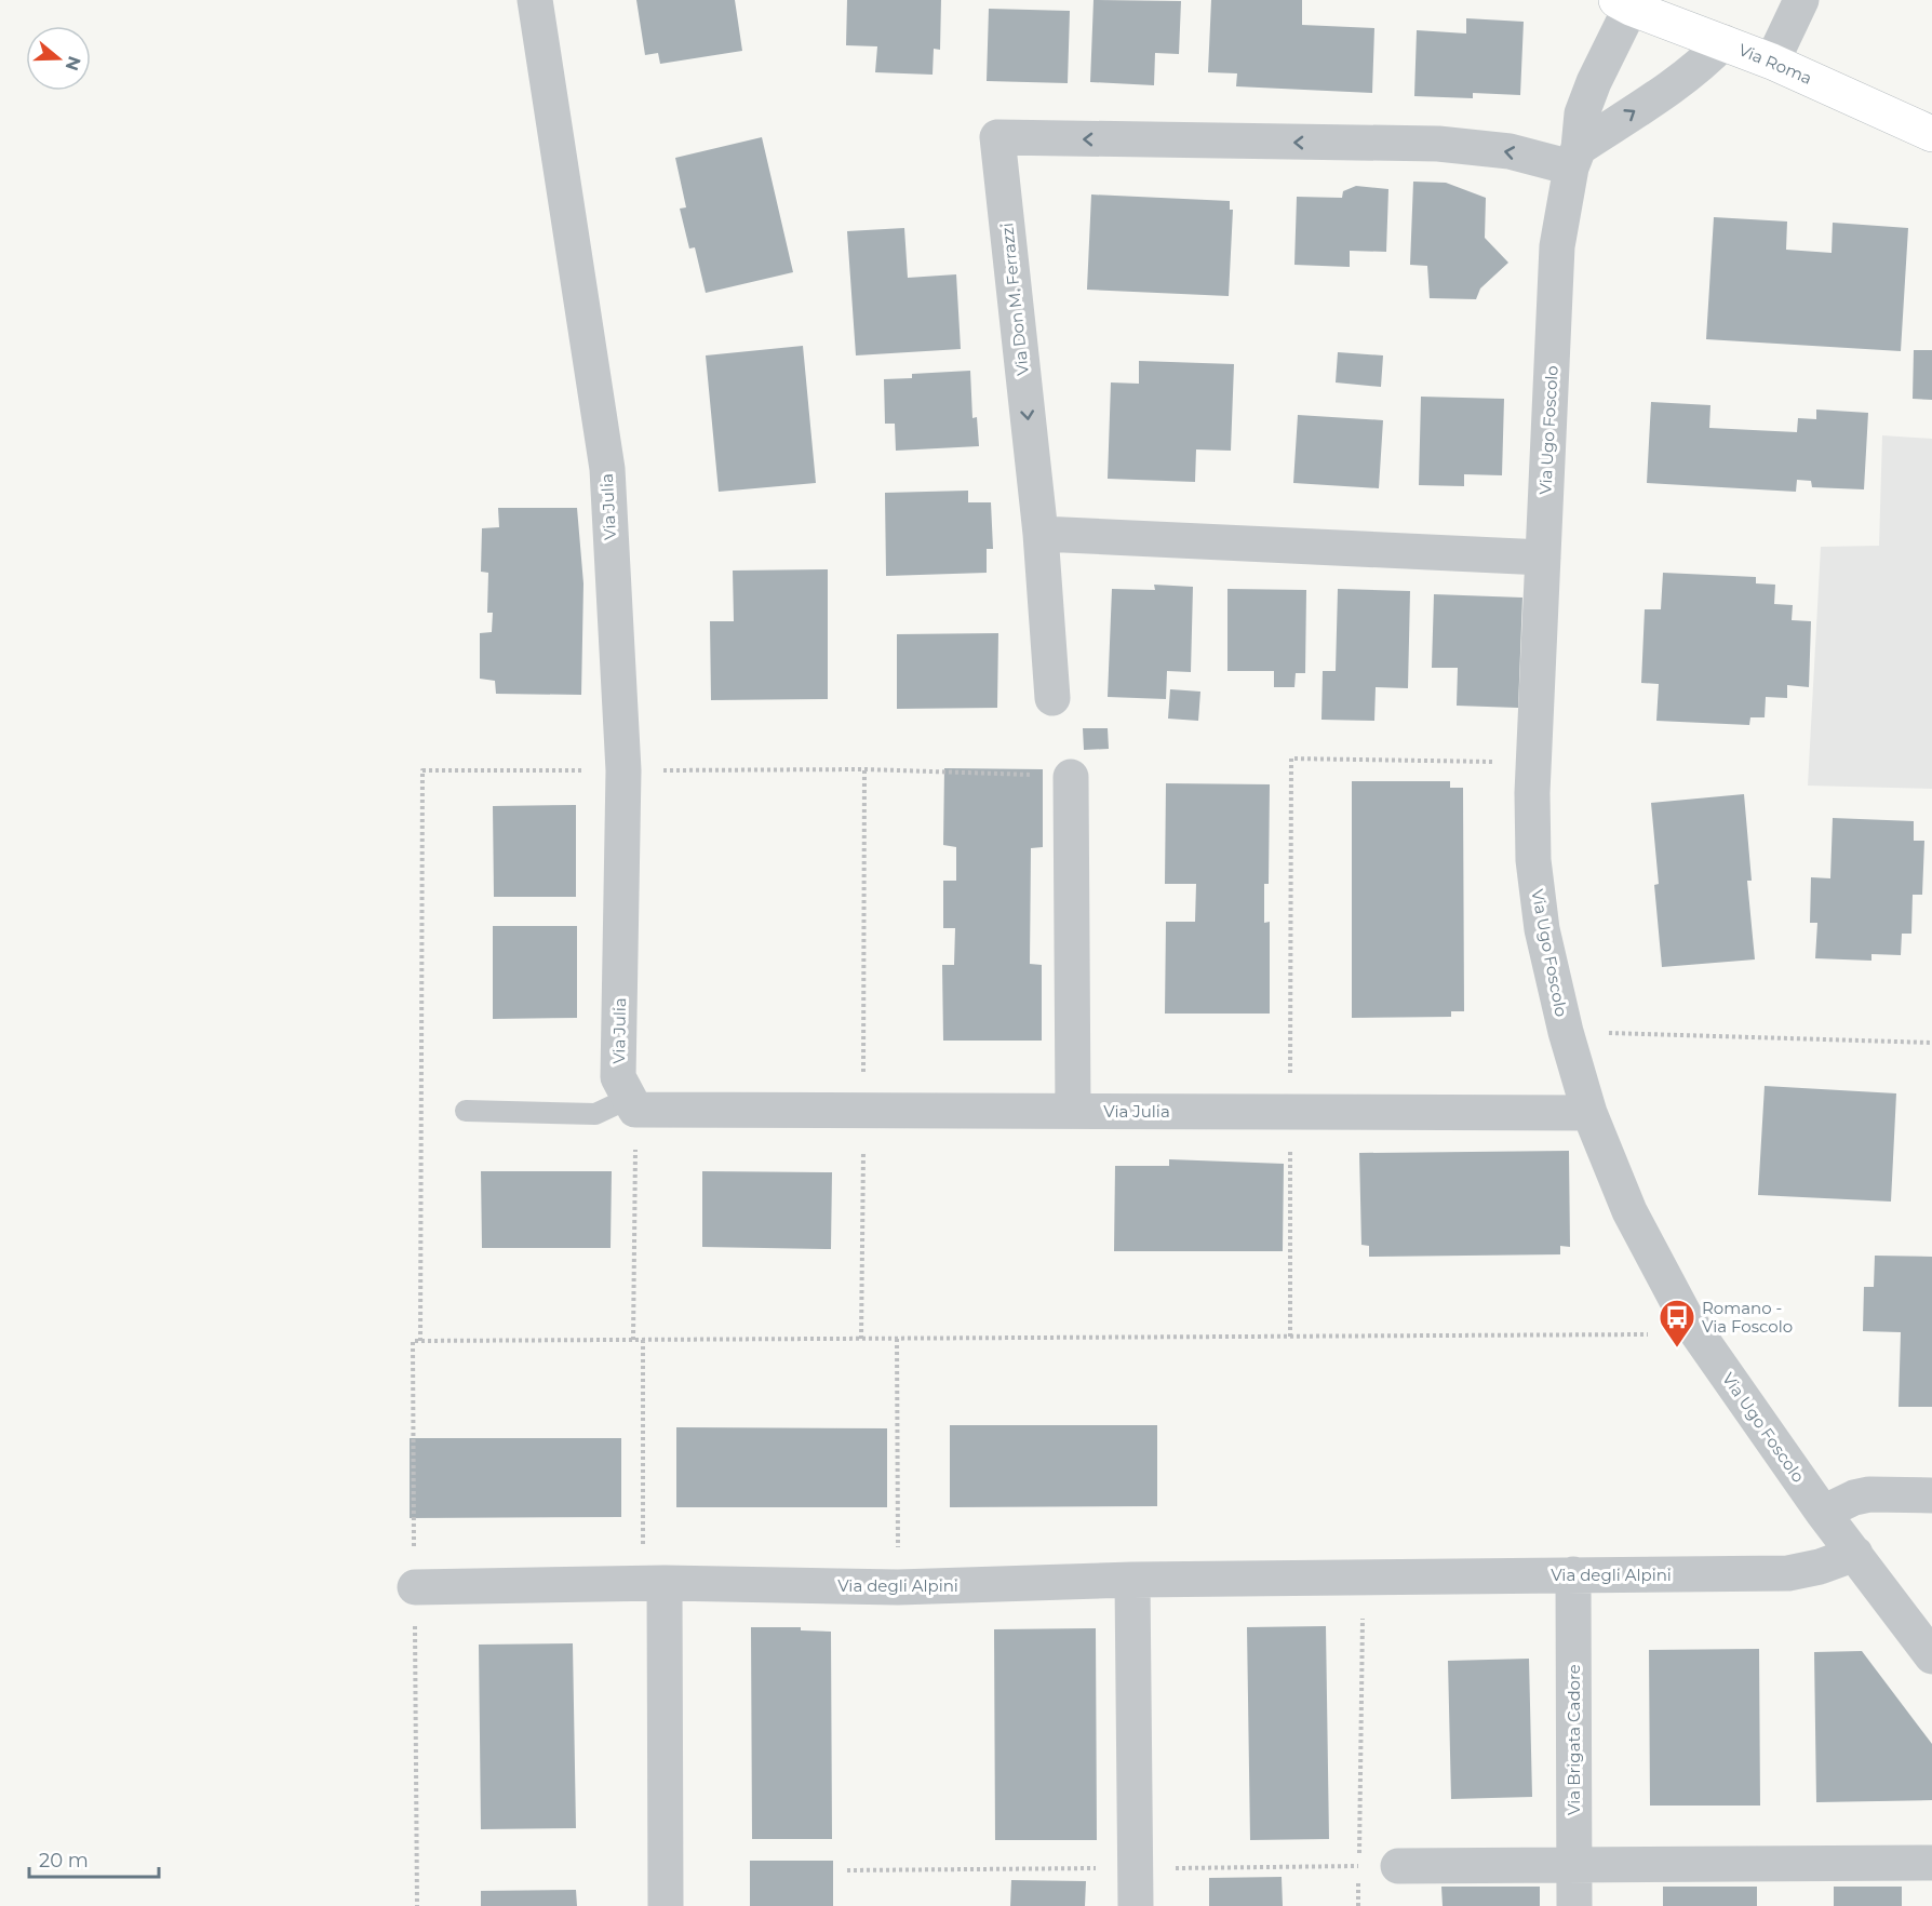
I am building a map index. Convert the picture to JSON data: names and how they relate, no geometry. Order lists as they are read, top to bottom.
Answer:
{
  "streets": {
    "main road": ["Via Roma"],
    "street": [
      "Via Don M. Ferrazzi",
      "Via Ugo Foscolo",
      "Via Julia",
      "Via degli Alpini",
      "Via Brigata Cadore"
    ]
  },
  "crossings": [
    ["Via Roma", "Via Ugo Foscolo"],
    ["Via Don M. Ferrazzi", "Via Ugo Foscolo"],
    ["Via Ugo Foscolo", "Via Julia"],
    ["Via Ugo Foscolo", "Via degli Alpini"],
    ["Via degli Alpini", "Via Brigata Cadore"]
  ],
  "places": {
    "bus stop": ["Romano - Via Foscolo"]
  },
  "scale_bar": "20 m",
  "north": "right"
}
